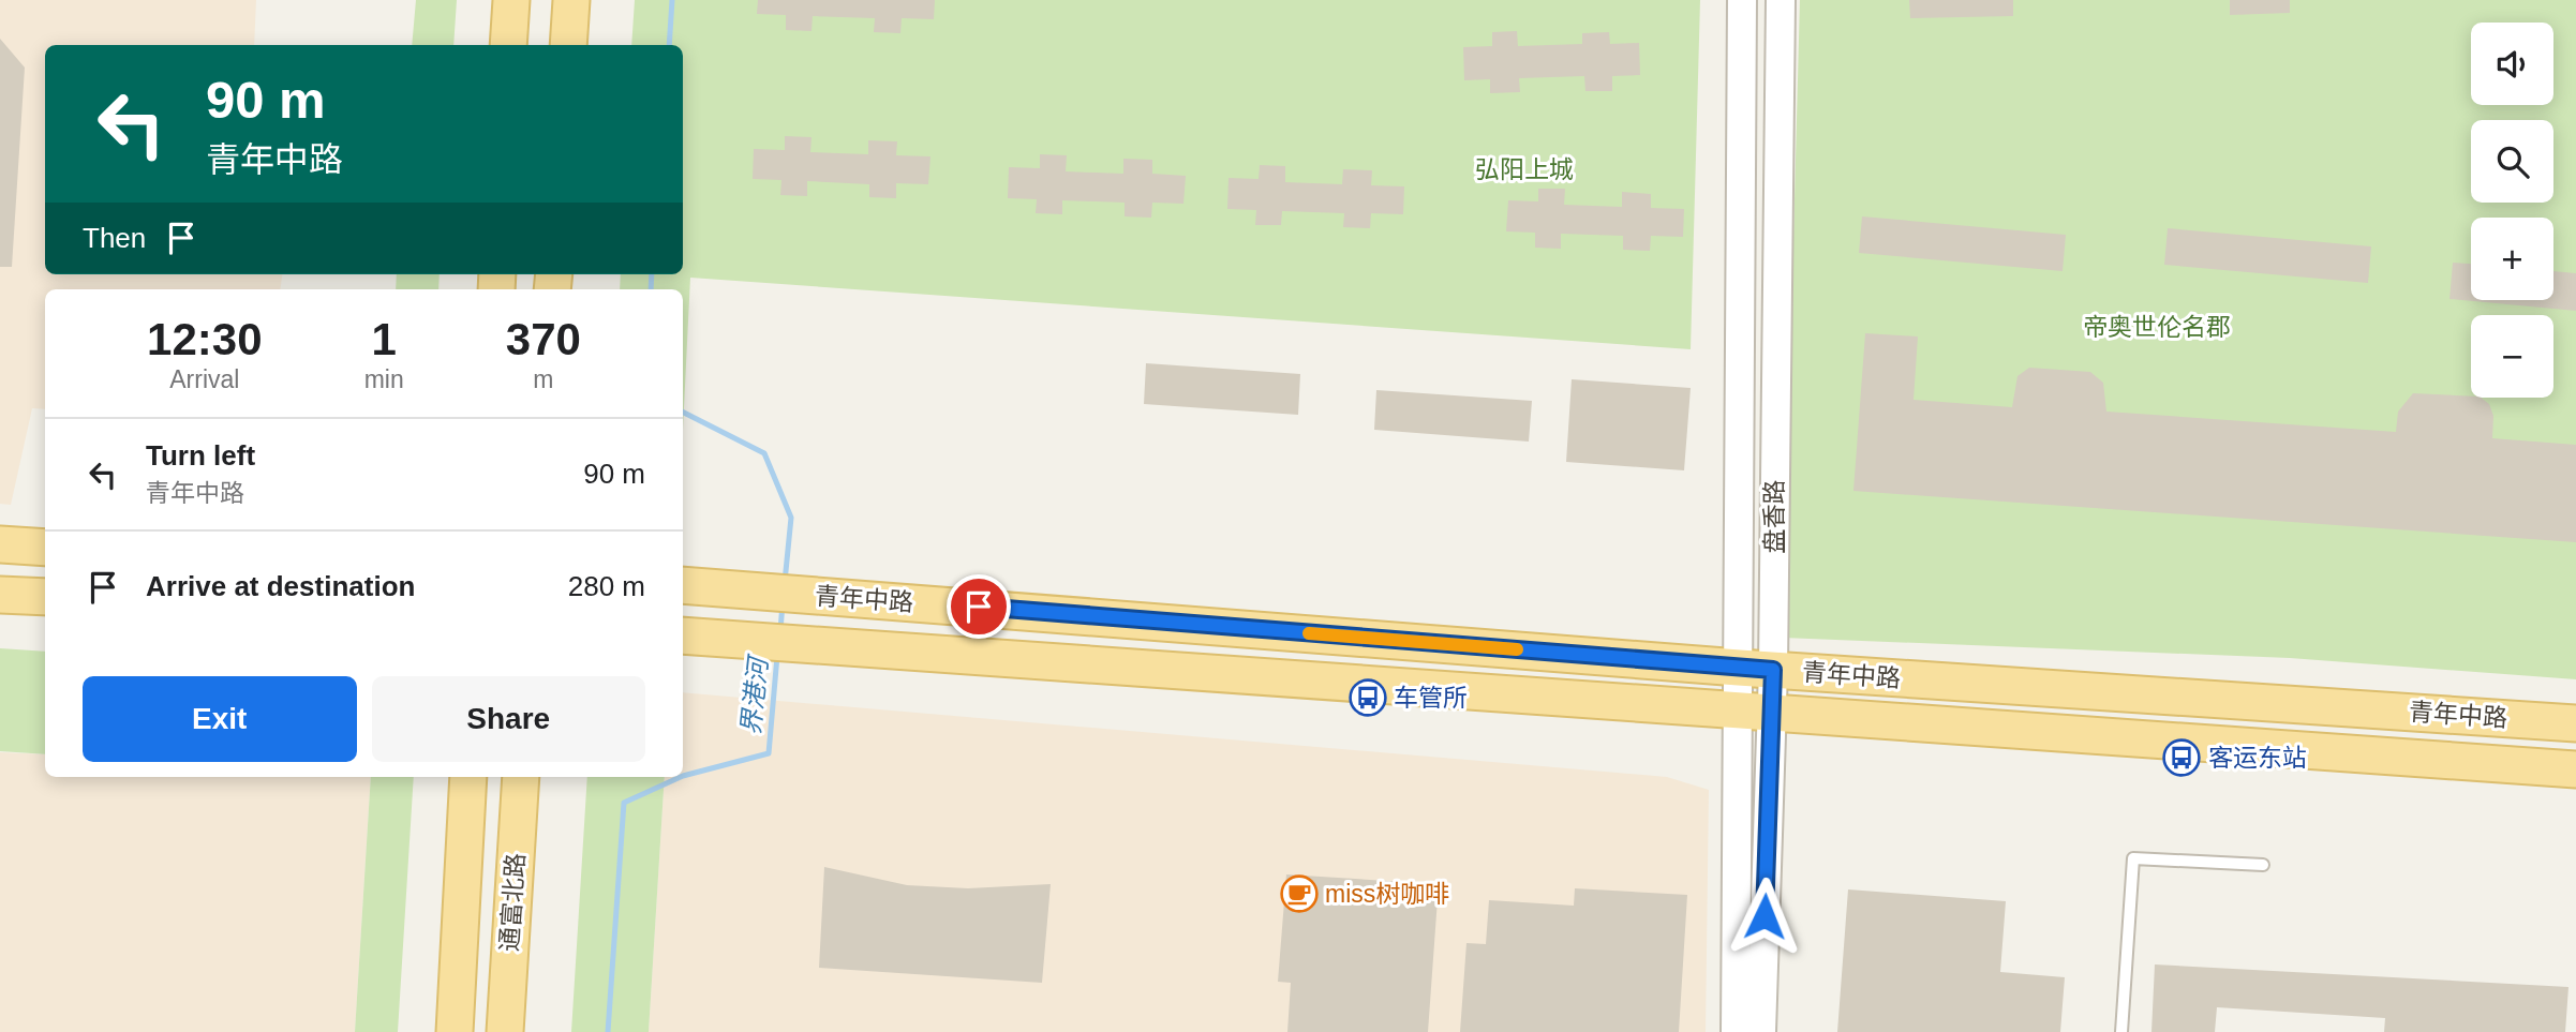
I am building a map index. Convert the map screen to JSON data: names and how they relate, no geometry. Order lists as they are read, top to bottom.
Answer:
{
  "streets": {
    "main road": ["青年中路", "通富北路"],
    "street": ["盘香路"]
  },
  "crossings": [
    ["盘香路", "青年中路"]
  ],
  "water": ["界港河"],
  "parks": ["弘阳上城", "帝奥世伦名郡"],
  "places": {
    "bus stop": ["车管所", "客运东站"],
    "cafe": ["miss树咖啡"]
  },
  "page": {
    "map_buttons": ["+", "−"],
    "turn": ["90 m", "青年中路"],
    "then": "Then",
    "eta": [
      "12:30",
      "Arrival",
      "1",
      "min",
      "370",
      "m"
    ],
    "list": [
      {
        "name": "Turn left",
        "note": "青年中路",
        "value": "90 m"
      },
      {
        "name": "Arrive at destination",
        "value": "280 m"
      }
    ],
    "buttons": ["Exit", "Share"]
  }
}
